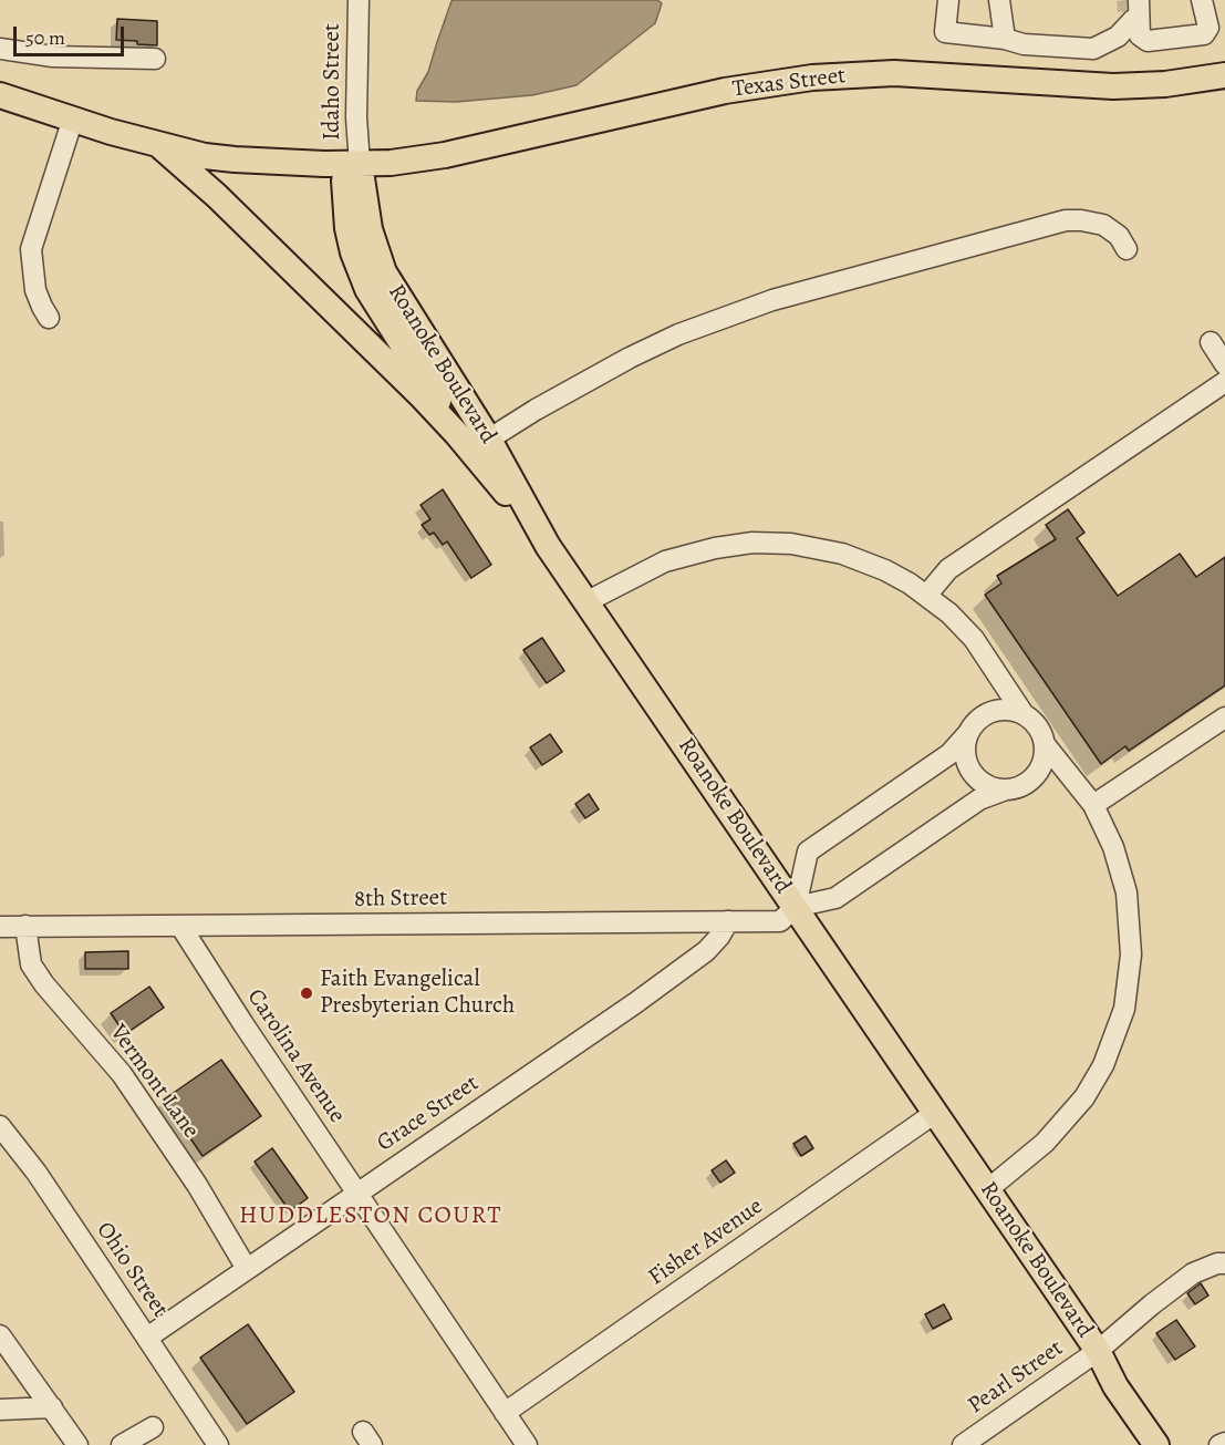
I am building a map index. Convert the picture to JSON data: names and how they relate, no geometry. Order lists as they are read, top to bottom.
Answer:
{
  "streets": {
    "main road": ["Texas Street", "Roanoke Boulevard"],
    "street": [
      "Idaho Street",
      "8th Street",
      "Carolina Avenue",
      "Vermont Lane",
      "Grace Street",
      "Fisher Avenue",
      "Ohio Street",
      "Pearl Street"
    ]
  },
  "crossings": [
    ["Idaho Street", "Texas Street"],
    ["Idaho Street", "Roanoke Boulevard"],
    ["Texas Street", "Roanoke Boulevard"],
    ["Roanoke Boulevard", "8th Street"],
    ["Roanoke Boulevard", "Fisher Avenue"],
    ["Roanoke Boulevard", "Pearl Street"],
    ["8th Street", "Carolina Avenue"],
    ["8th Street", "Vermont Lane"],
    ["8th Street", "Grace Street"],
    ["Carolina Avenue", "Grace Street"],
    ["Carolina Avenue", "Fisher Avenue"],
    ["Vermont Lane", "Grace Street"],
    ["Grace Street", "Ohio Street"]
  ],
  "districts": ["HUDDLESTON COURT"],
  "places": ["Faith Evangelical Presbyterian Church"],
  "scale_bar": "50 m"
}
